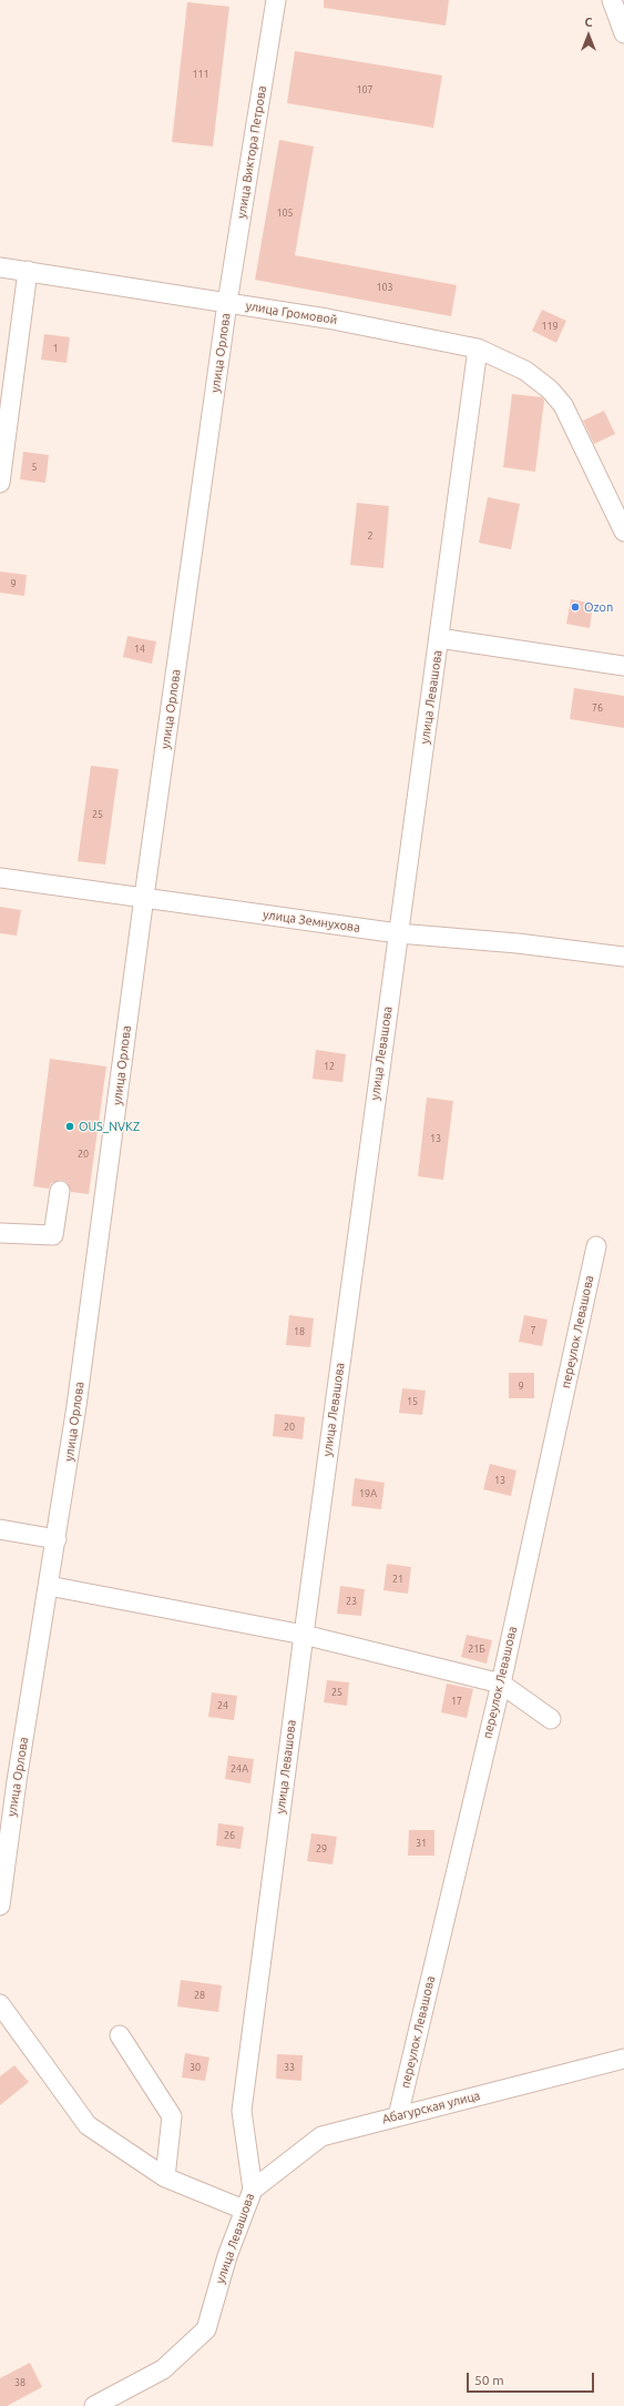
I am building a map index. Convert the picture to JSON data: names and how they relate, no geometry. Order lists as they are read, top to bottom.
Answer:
{
  "streets": {
    "street": [
      "улица Виктора Петрова",
      "улица Громовой",
      "улица Орлова",
      "улица Левашова",
      "улица Земнухова",
      "переулок Левашова",
      "Абагурская улица"
    ]
  },
  "crossings": [
    ["улица Виктора Петрова", "улица Громовой"],
    ["улица Виктора Петрова", "улица Орлова"],
    ["улица Громовой", "улица Орлова"],
    ["улица Громовой", "улица Левашова"],
    ["улица Орлова", "улица Земнухова"],
    ["улица Левашова", "улица Земнухова"],
    ["улица Левашова", "Абагурская улица"],
    ["переулок Левашова", "Абагурская улица"]
  ],
  "places": ["Ozon", "OUS_NVKZ"],
  "house_numbers": [
    "111",
    "107",
    "105",
    "103",
    "119",
    "1",
    "5",
    "2",
    "9",
    "14",
    "76",
    "25",
    "12",
    "13",
    "20",
    "7",
    "18",
    "9",
    "15",
    "20",
    "13",
    "19А",
    "21",
    "23",
    "21Б",
    "25",
    "17",
    "24",
    "24А",
    "26",
    "31",
    "29",
    "28",
    "30",
    "33",
    "38"
  ],
  "scale_bar": "50 m",
  "north": "top"
}
